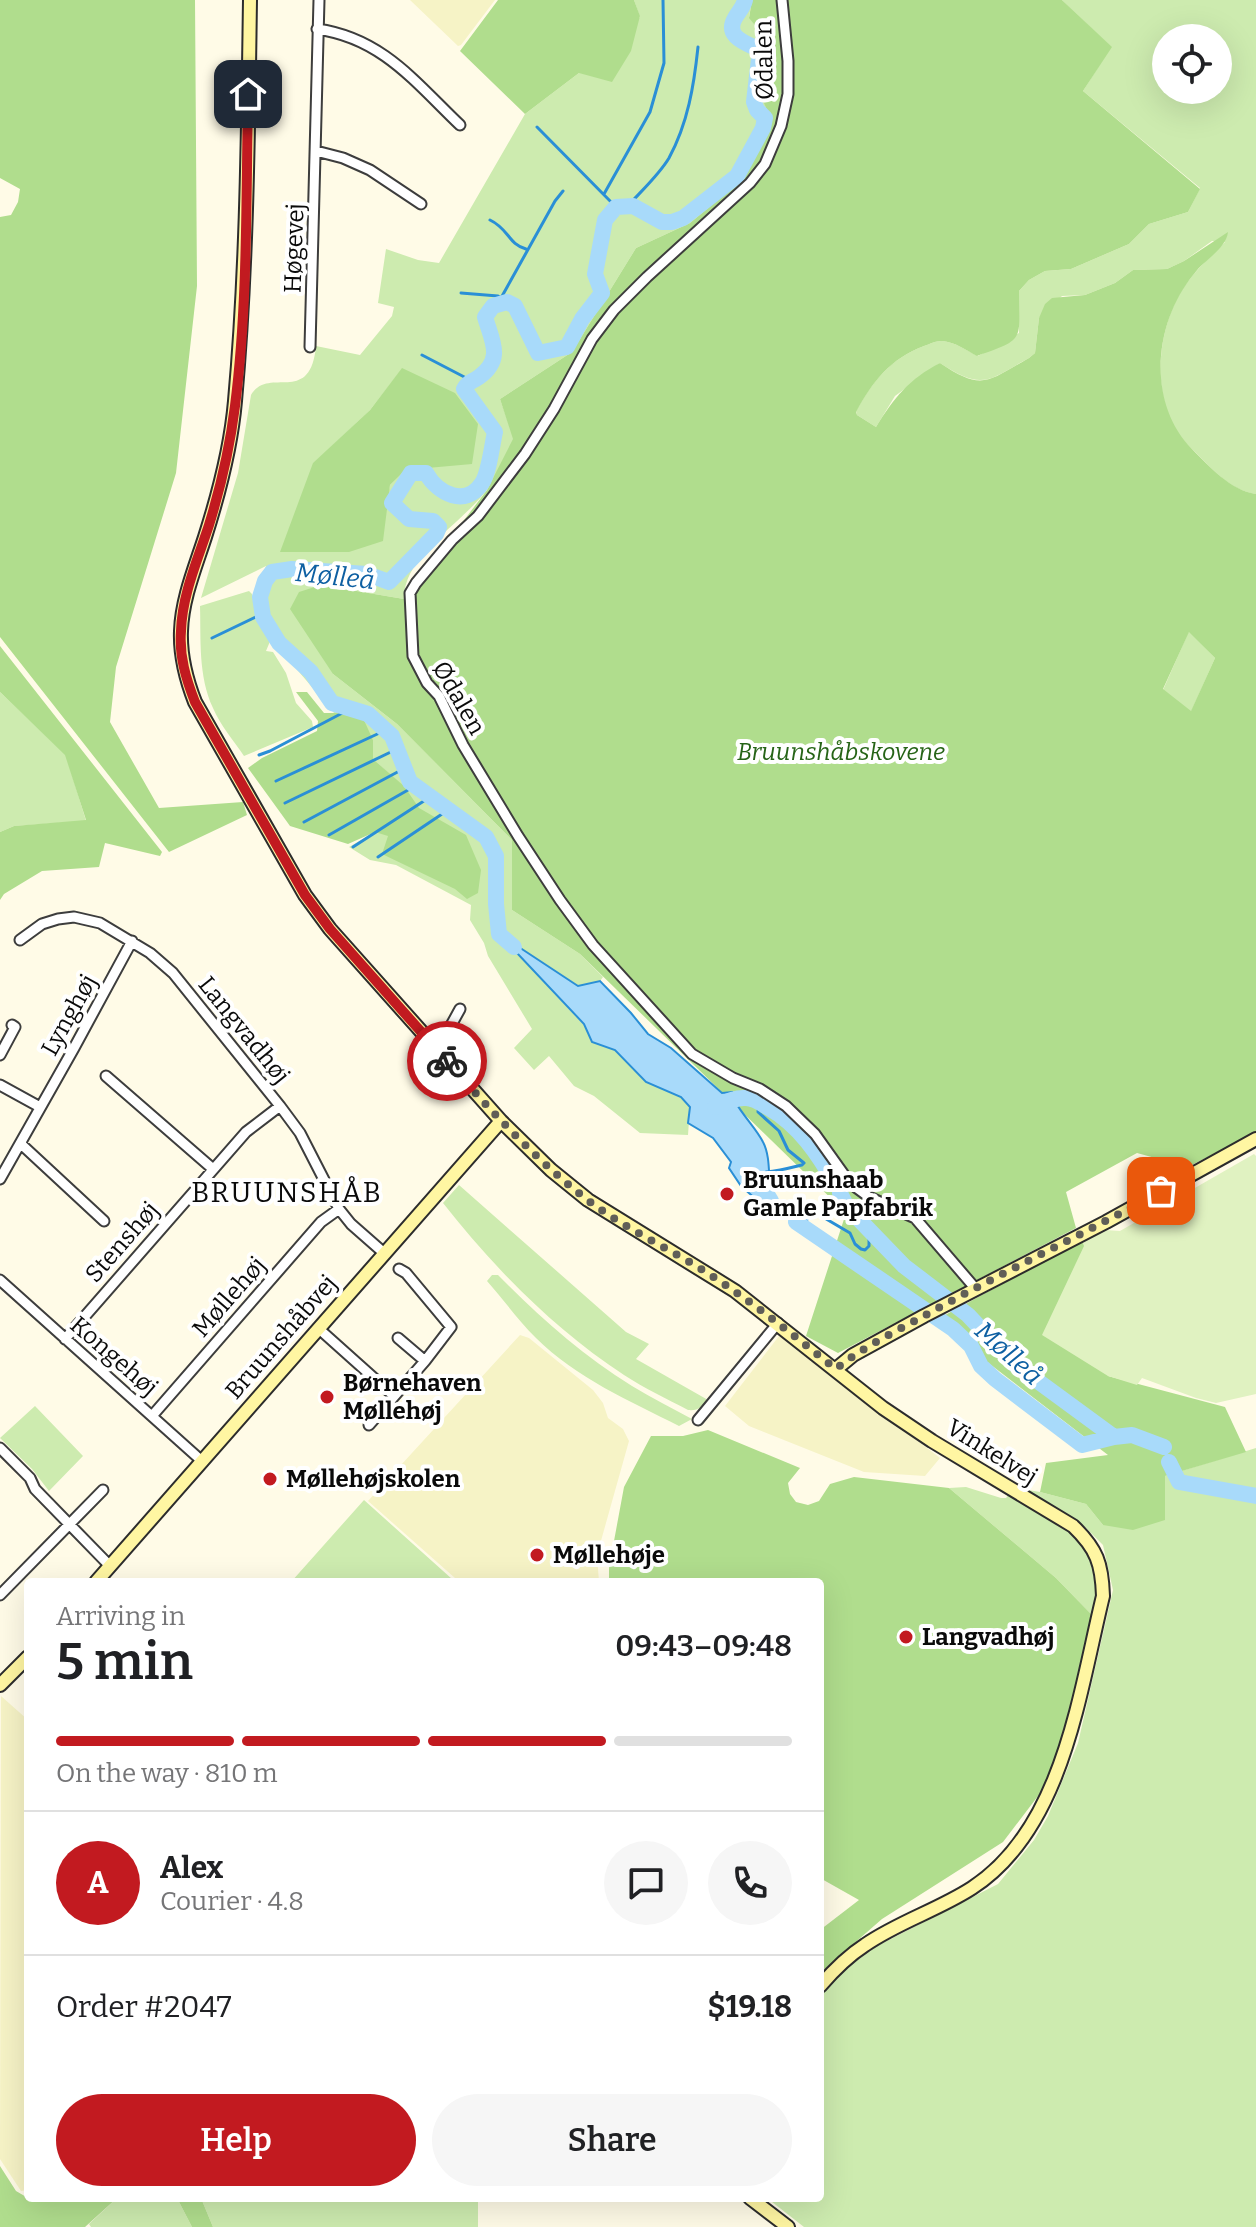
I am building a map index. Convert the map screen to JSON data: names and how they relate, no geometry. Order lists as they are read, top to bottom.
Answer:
{
  "streets": {
    "street": [
      "Ødalen",
      "Høgevej",
      "Lynghøj",
      "Langvadhøj",
      "Stenshøj",
      "Møllehøj",
      "Bruunshåbvej",
      "Kongehøj",
      "Vinkelvej"
    ]
  },
  "crossings": [
    ["Lynghøj", "Langvadhøj"],
    ["Langvadhøj", "Stenshøj"],
    ["Langvadhøj", "Møllehøj"],
    ["Langvadhøj", "Bruunshåbvej"],
    ["Stenshøj", "Kongehøj"],
    ["Møllehøj", "Kongehøj"],
    ["Bruunshåbvej", "Kongehøj"],
    ["Bruunshåbvej", "Vinkelvej"]
  ],
  "districts": ["BRUUNSHÅB"],
  "water": ["Mølleå"],
  "parks": ["Bruunshåbskovene"],
  "places": [
    "Bruunshaab Gamle Papfabrik",
    "Børnehaven Møllehøj",
    "Møllehøjskolen",
    "Møllehøje",
    "Langvadhøj"
  ],
  "page": {
    "heading": ["5 min", "Arriving in", "09:43–09:48"],
    "panel": [
      "Alex",
      "Courier · 4.8",
      "Order #2047",
      "$19.18"
    ],
    "bar": "On the way · 810 m",
    "round": "A",
    "buttons": ["Help", "Share"]
  }
}
